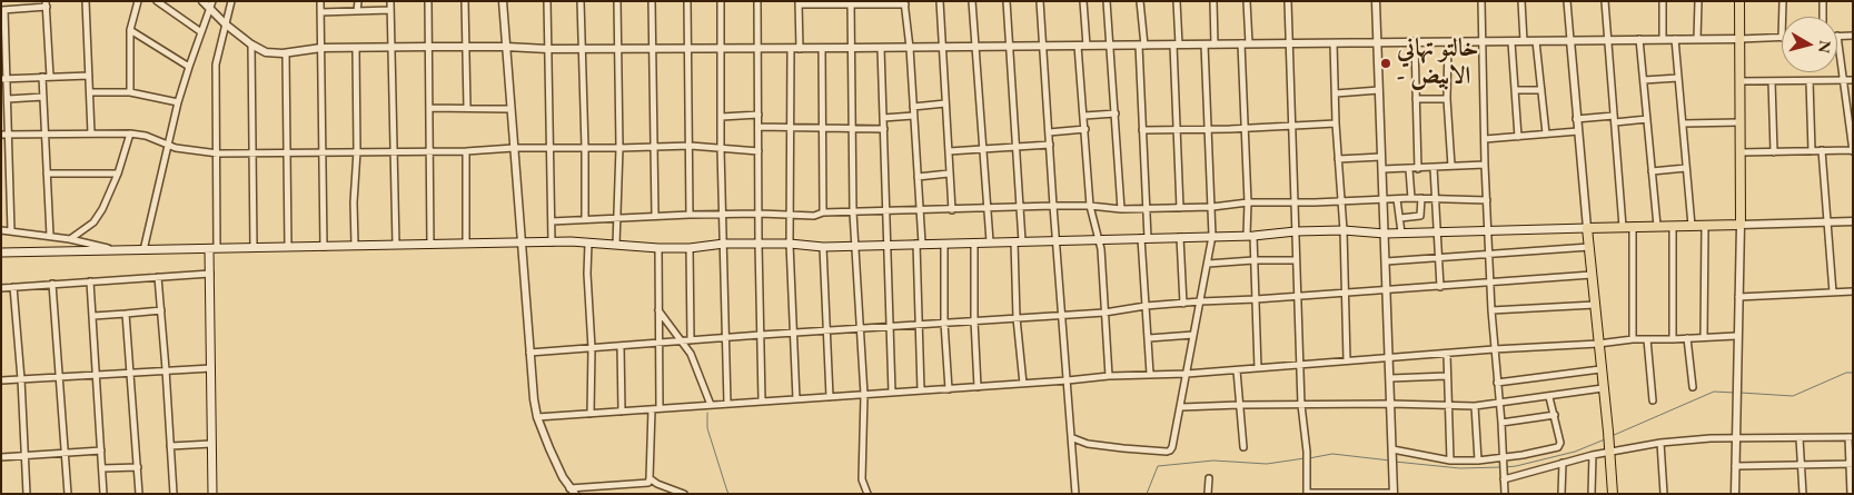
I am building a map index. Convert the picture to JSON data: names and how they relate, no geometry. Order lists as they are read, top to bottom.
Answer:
{
  "places": ["خالتو تهاني - الابيض"],
  "north": "right"
}
